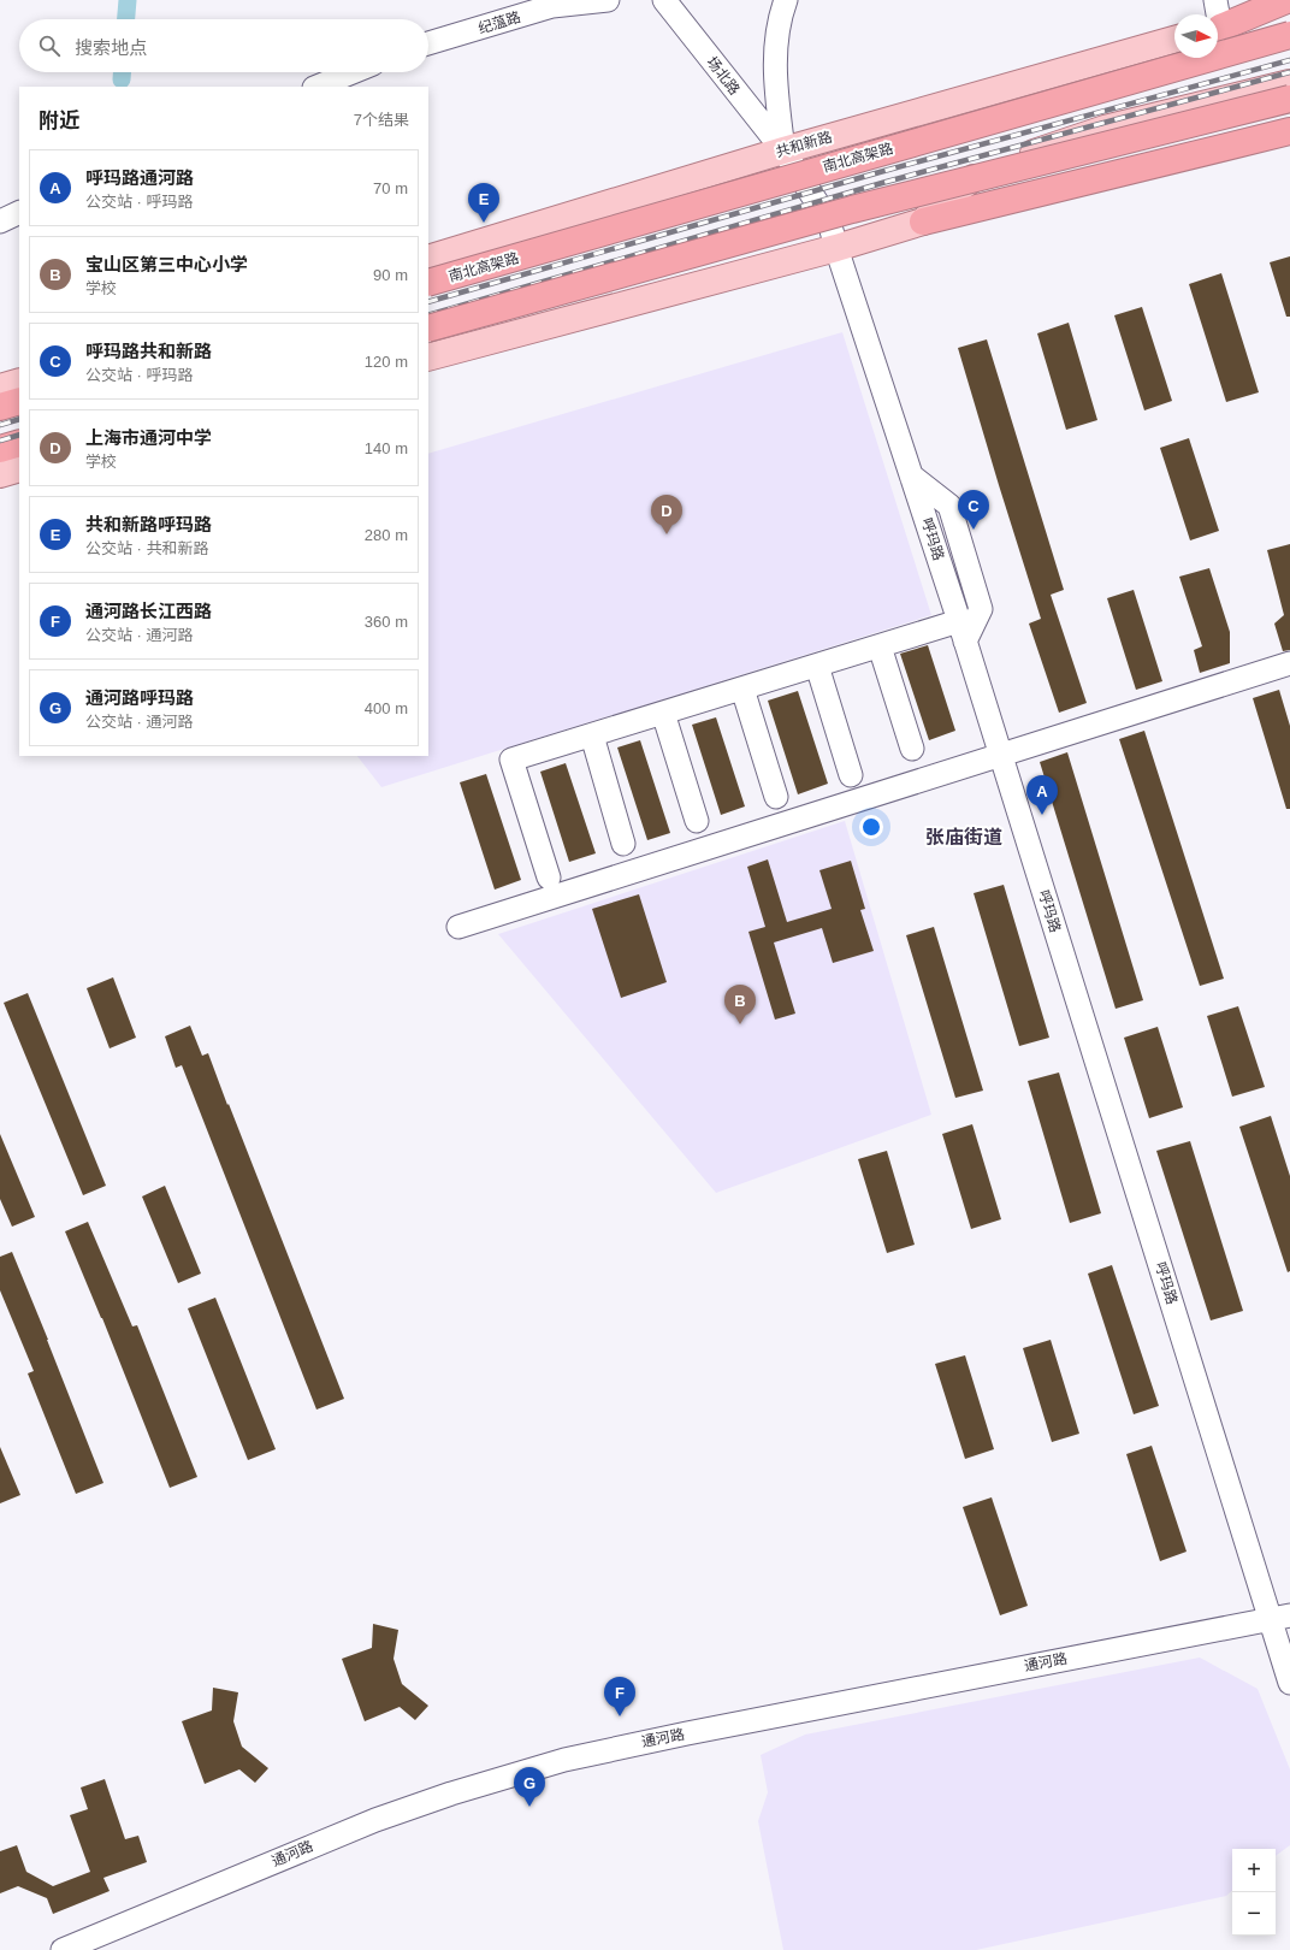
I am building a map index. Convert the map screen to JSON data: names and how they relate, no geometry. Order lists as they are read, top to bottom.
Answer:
{
  "streets": {
    "highway": ["南北高架路"],
    "main road": ["共和新路"],
    "street": [
      "纪蕰路",
      "场北路",
      "呼玛路",
      "通河路"
    ]
  },
  "crossings": [
    ["场北路", "共和新路"],
    ["呼玛路", "通河路"]
  ],
  "districts": ["张庙街道"],
  "north": "right",
  "page": {
    "search": "搜索地点",
    "heading": ["附近", "7个结果"],
    "list": [
      {
        "mark": "A",
        "name": "呼玛路通河路",
        "note": "公交站 · 呼玛路",
        "value": "70 m"
      },
      {
        "mark": "B",
        "name": "宝山区第三中心小学",
        "note": "学校",
        "value": "90 m"
      },
      {
        "mark": "C",
        "name": "呼玛路共和新路",
        "note": "公交站 · 呼玛路",
        "value": "120 m"
      },
      {
        "mark": "D",
        "name": "上海市通河中学",
        "note": "学校",
        "value": "140 m"
      },
      {
        "mark": "E",
        "name": "共和新路呼玛路",
        "note": "公交站 · 共和新路",
        "value": "280 m"
      },
      {
        "mark": "F",
        "name": "通河路长江西路",
        "note": "公交站 · 通河路",
        "value": "360 m"
      },
      {
        "mark": "G",
        "name": "通河路呼玛路",
        "note": "公交站 · 通河路",
        "value": "400 m"
      }
    ],
    "pins": [
      "E",
      "C",
      "D",
      "A",
      "B",
      "F",
      "G"
    ],
    "map_buttons": ["+", "−"]
  }
}
